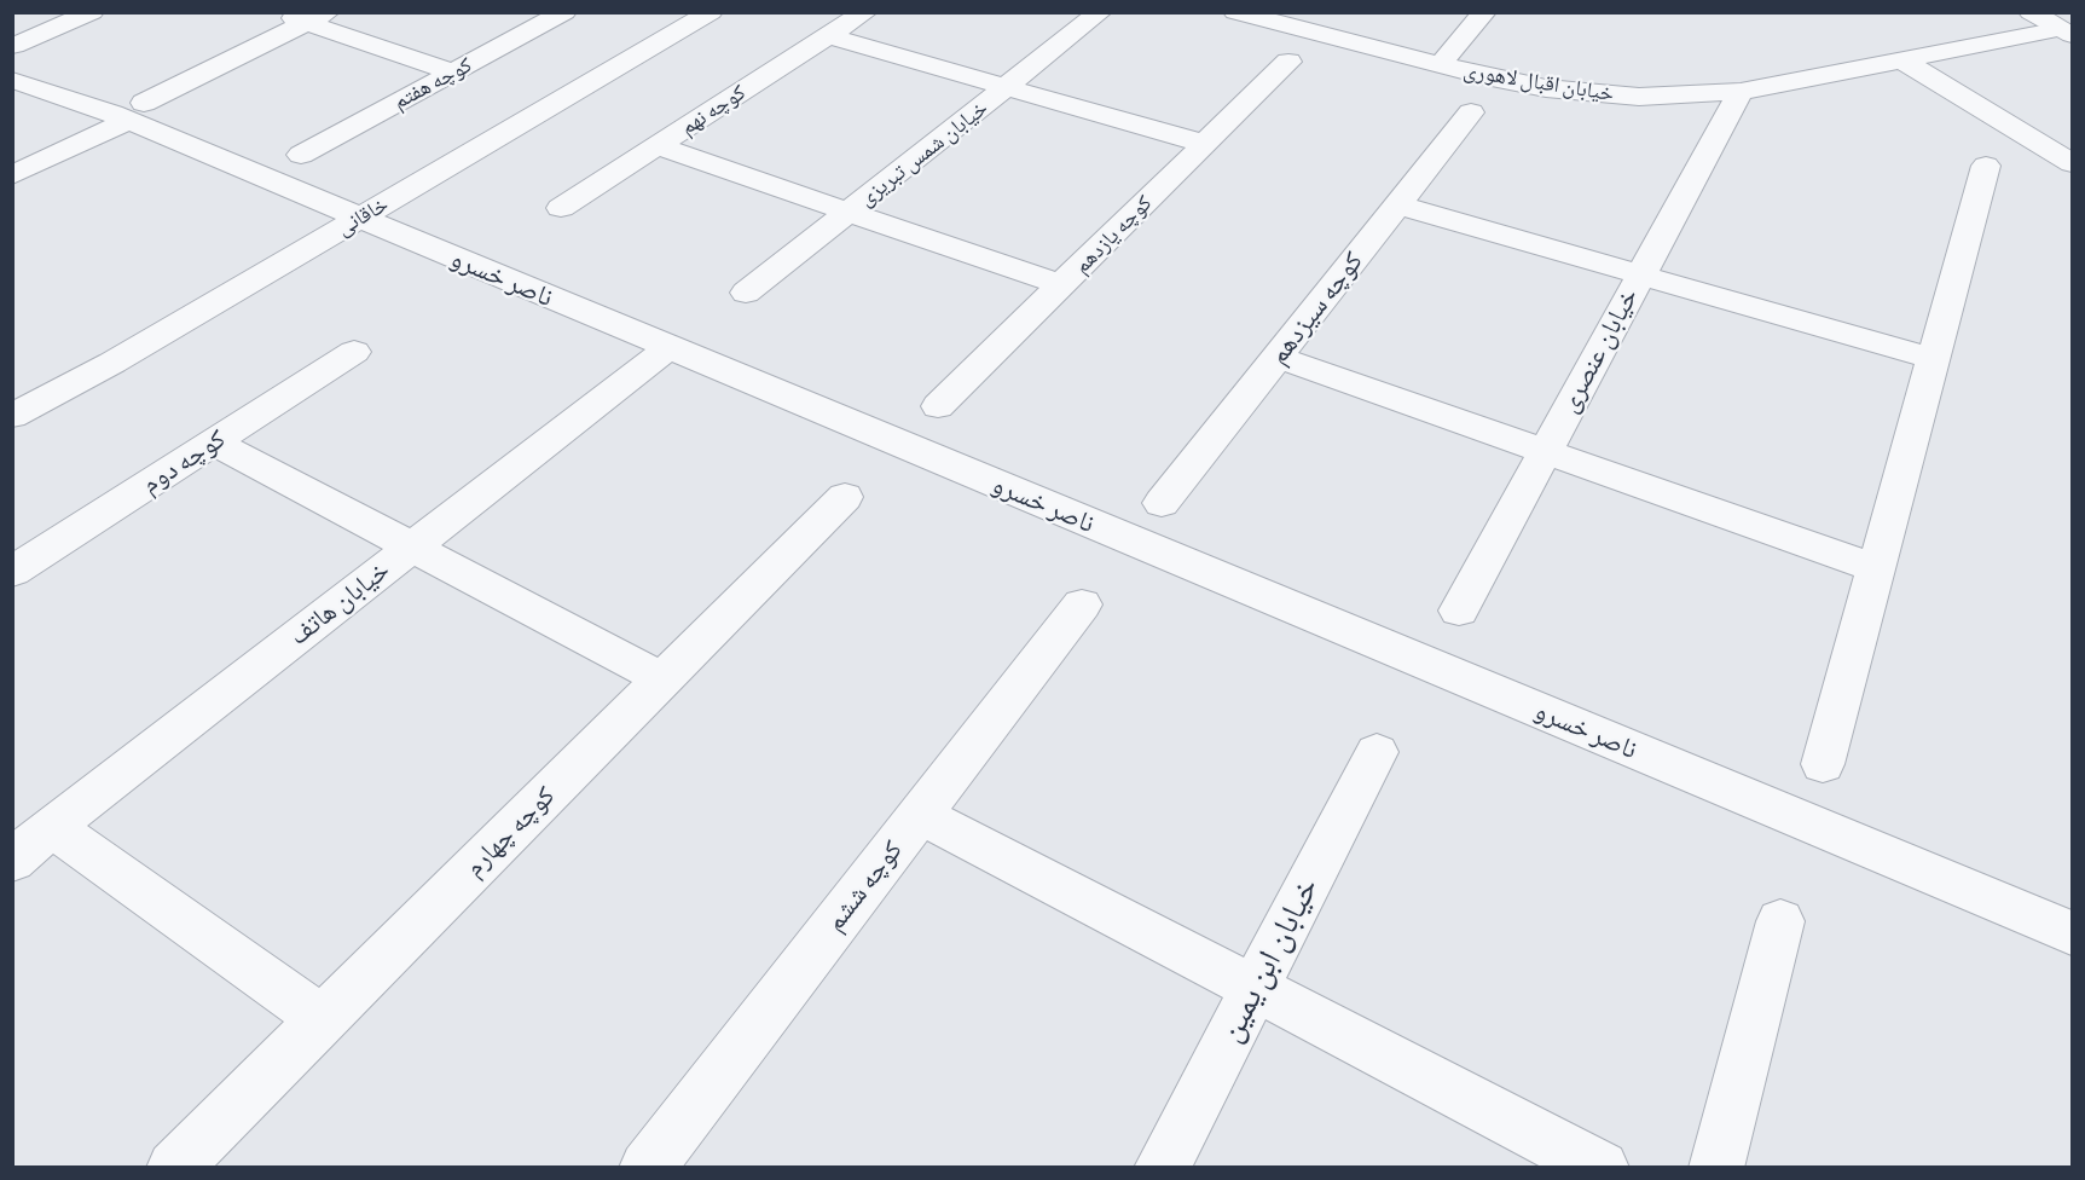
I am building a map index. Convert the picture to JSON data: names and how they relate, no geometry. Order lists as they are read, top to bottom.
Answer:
{
  "streets": {
    "street": [
      "خیابان اقبال لاهوری",
      "کوچه هفتم",
      "کوچه نهم",
      "خیابان شمس تبریزی",
      "خاقانی",
      "کوچه یازدهم",
      "ناصر خسرو",
      "کوچه سیزدهم",
      "خیابان عنصری",
      "کوچه دوم",
      "خیابان هاتف",
      "کوچه چهارم",
      "کوچه ششم",
      "خیابان ابن یمین"
    ]
  },
  "crossings": [
    ["خیابان اقبال لاهوری", "خیابان عنصری"],
    ["خاقانی", "ناصر خسرو"],
    ["ناصر خسرو", "خیابان هاتف"]
  ]
}
